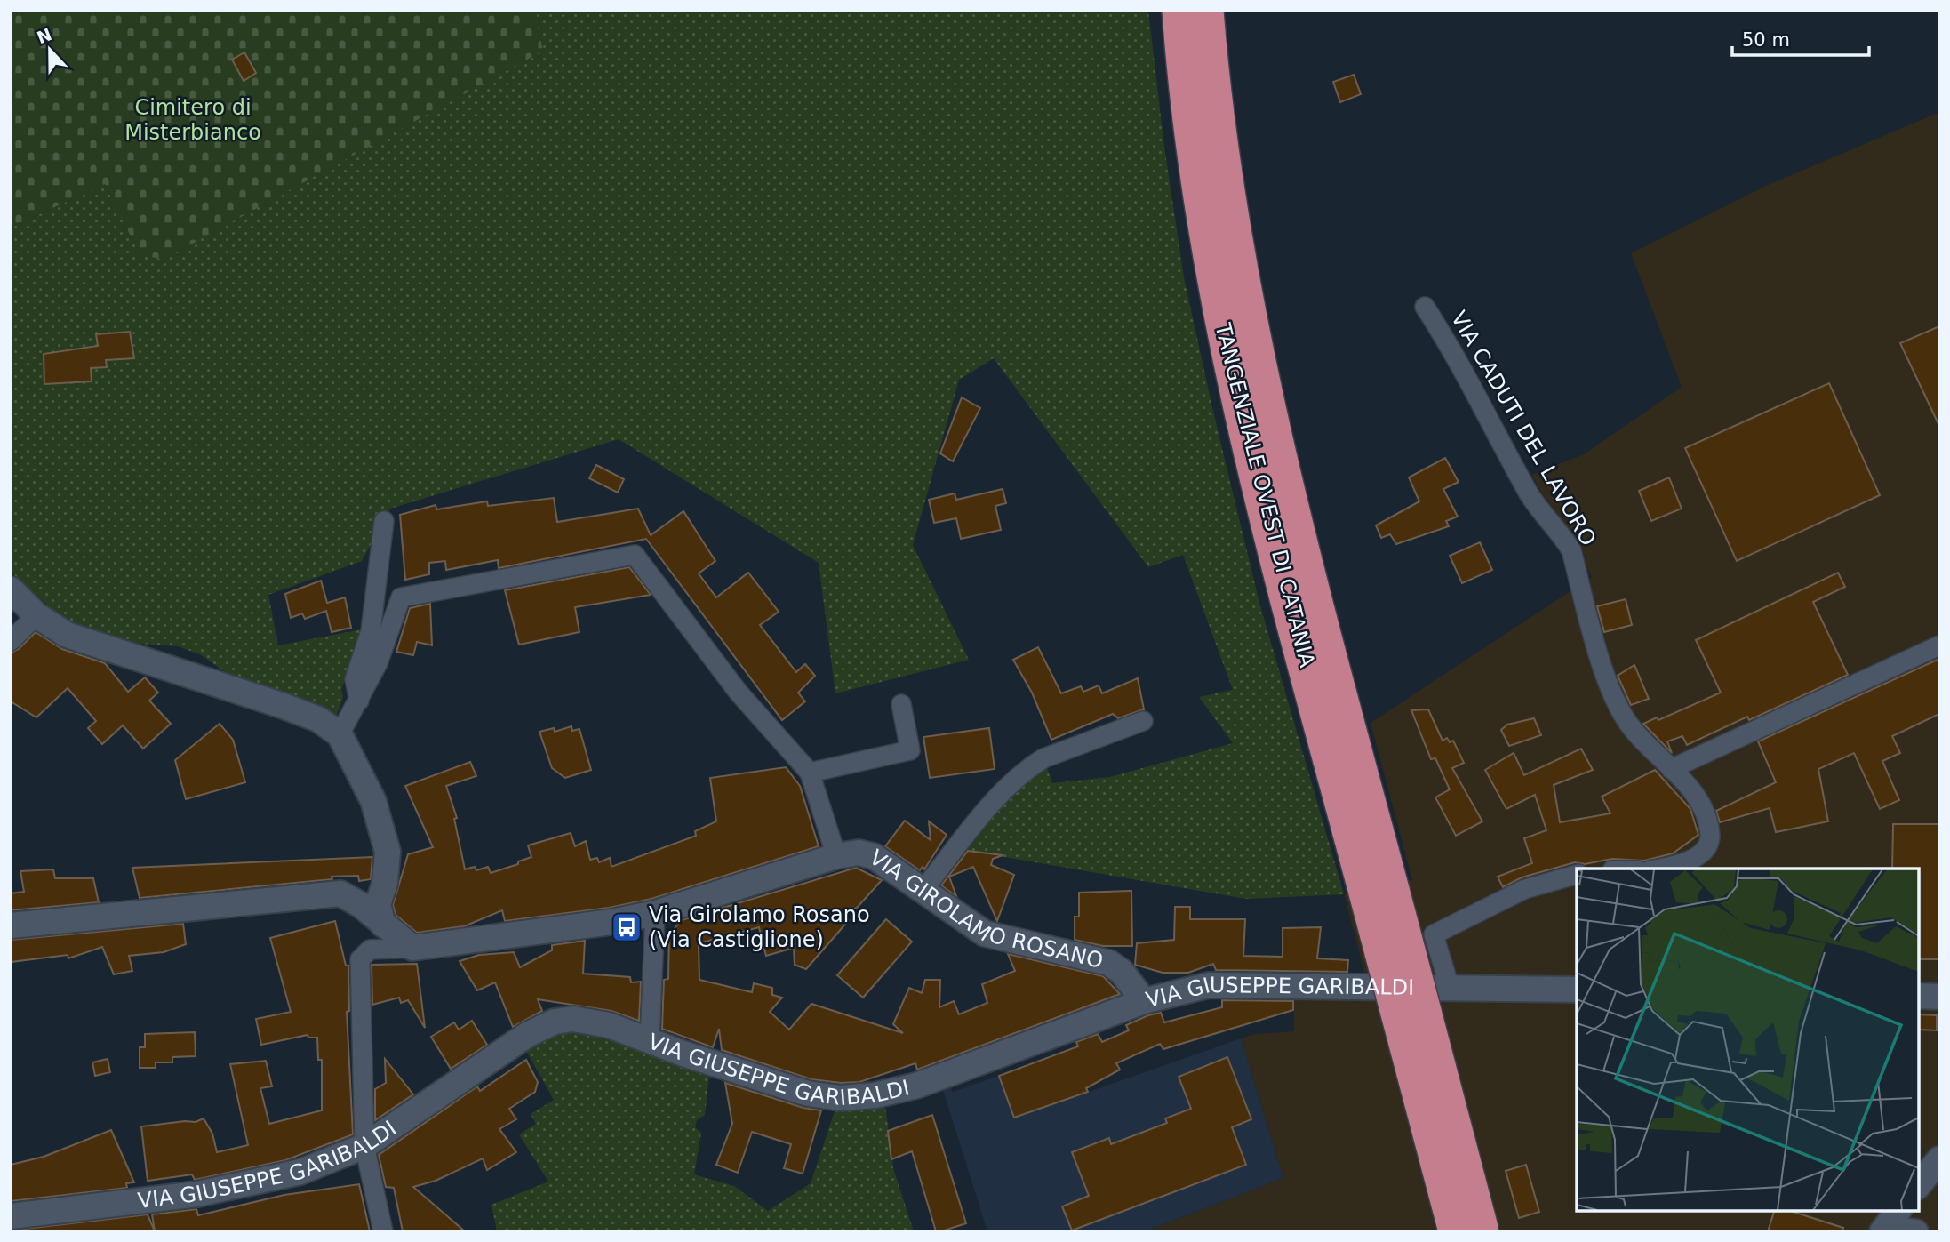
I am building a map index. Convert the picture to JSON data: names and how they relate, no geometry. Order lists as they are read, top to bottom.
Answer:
{
  "streets": {
    "highway": ["TANGENZIALE OVEST DI CATANIA"],
    "main road": ["VIA GIROLAMO ROSANO", "VIA GIUSEPPE GARIBALDI"],
    "street": ["VIA CADUTI DEL LAVORO"]
  },
  "crossings": [
    ["VIA GIROLAMO ROSANO", "VIA GIUSEPPE GARIBALDI"]
  ],
  "parks": ["Cimitero di Misterbianco"],
  "places": {
    "bus stop": ["Via Girolamo Rosano (Via Castiglione)"]
  },
  "scale_bar": "50 m",
  "north": "top"
}
